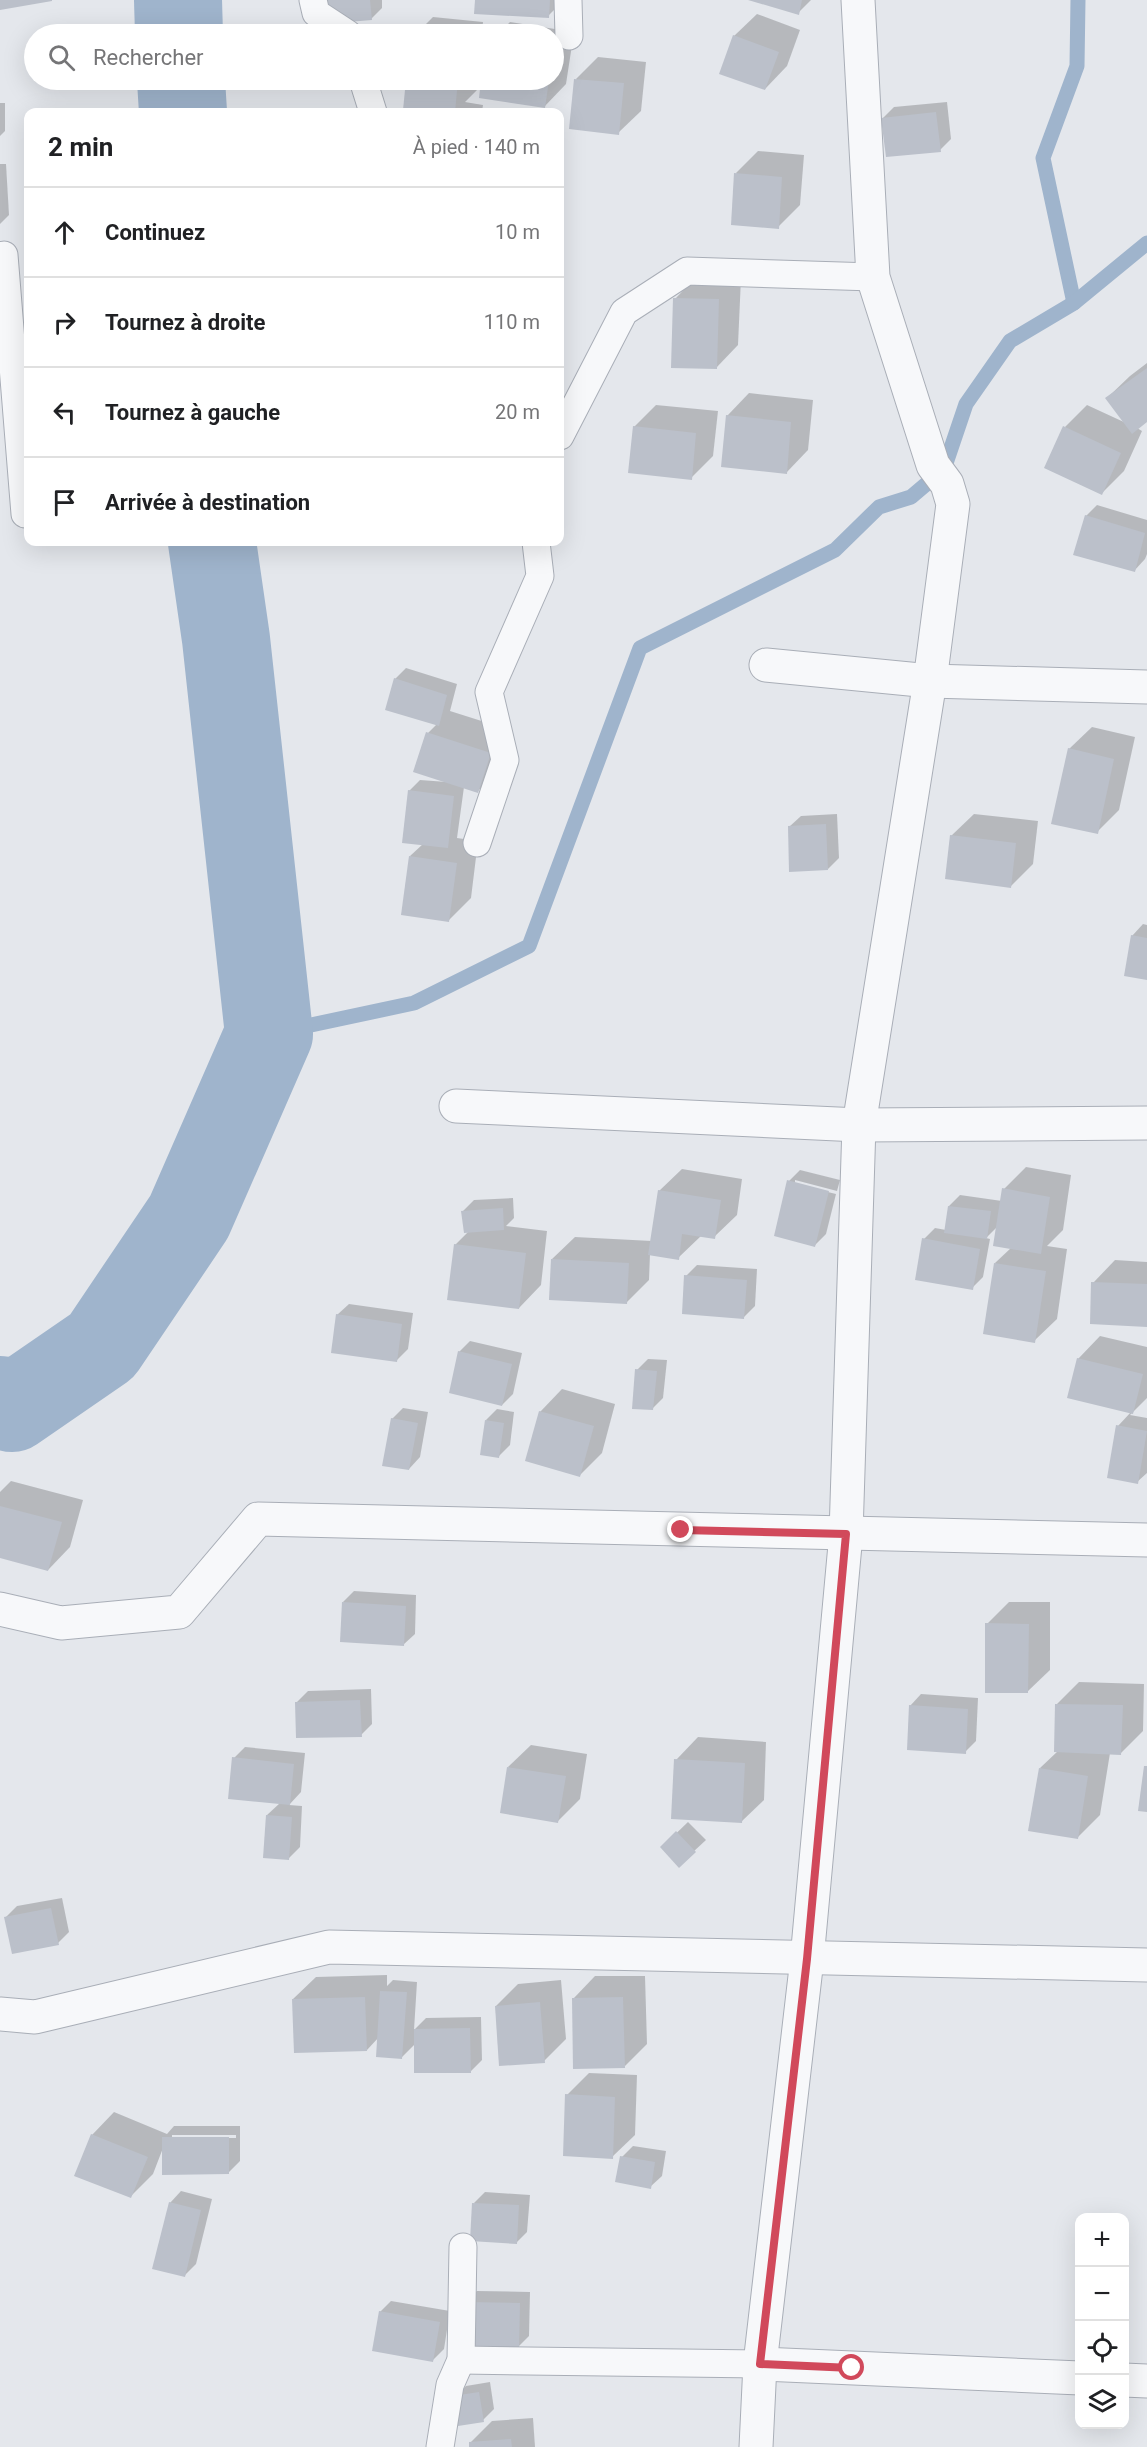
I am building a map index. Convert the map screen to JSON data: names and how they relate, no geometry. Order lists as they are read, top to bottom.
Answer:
{
  "page": {
    "search": "Rechercher",
    "heading": ["2 min", "À pied · 140 m"],
    "list": [
      ["Continuez", "10 m"],
      ["Tournez à droite", "110 m"],
      ["Tournez à gauche", "20 m"],
      "Arrivée à destination"
    ],
    "map_buttons": ["+", "−"]
  }
}
